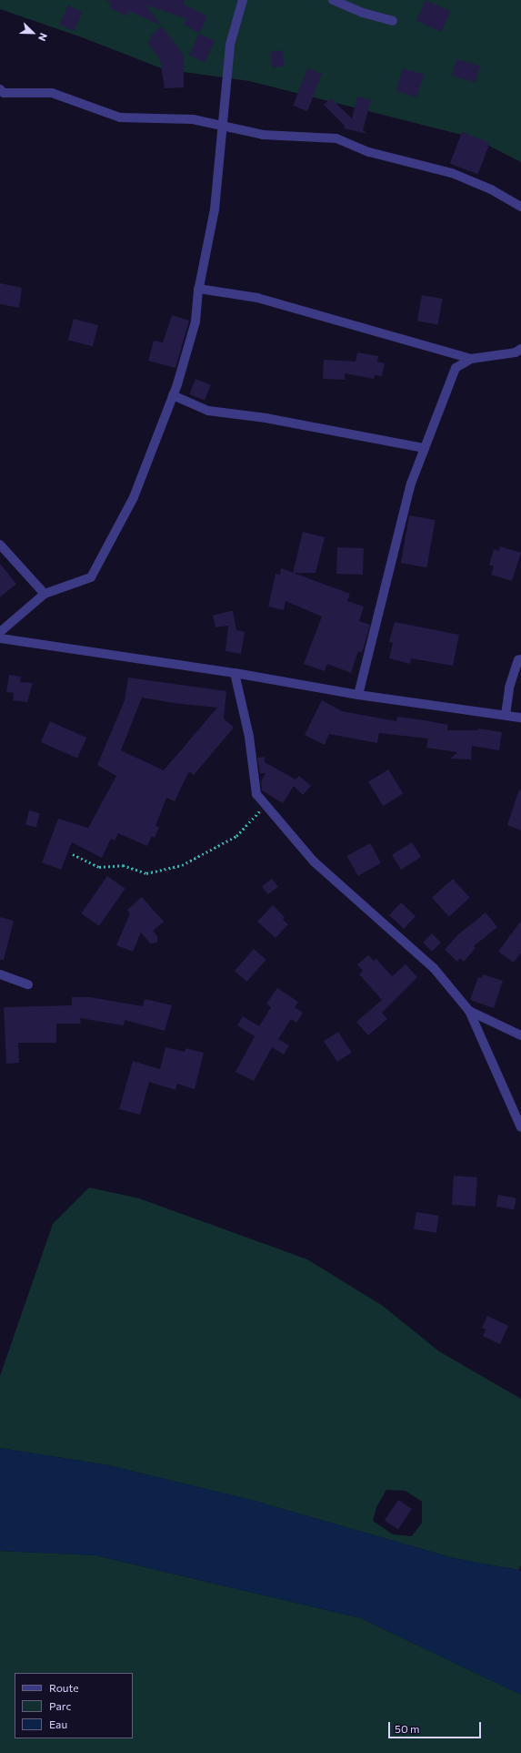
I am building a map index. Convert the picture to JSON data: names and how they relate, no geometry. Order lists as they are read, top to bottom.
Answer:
{
  "legend": ["Route", "Parc", "Eau"],
  "scale_bar": "50 m",
  "north": "bottom right"
}
